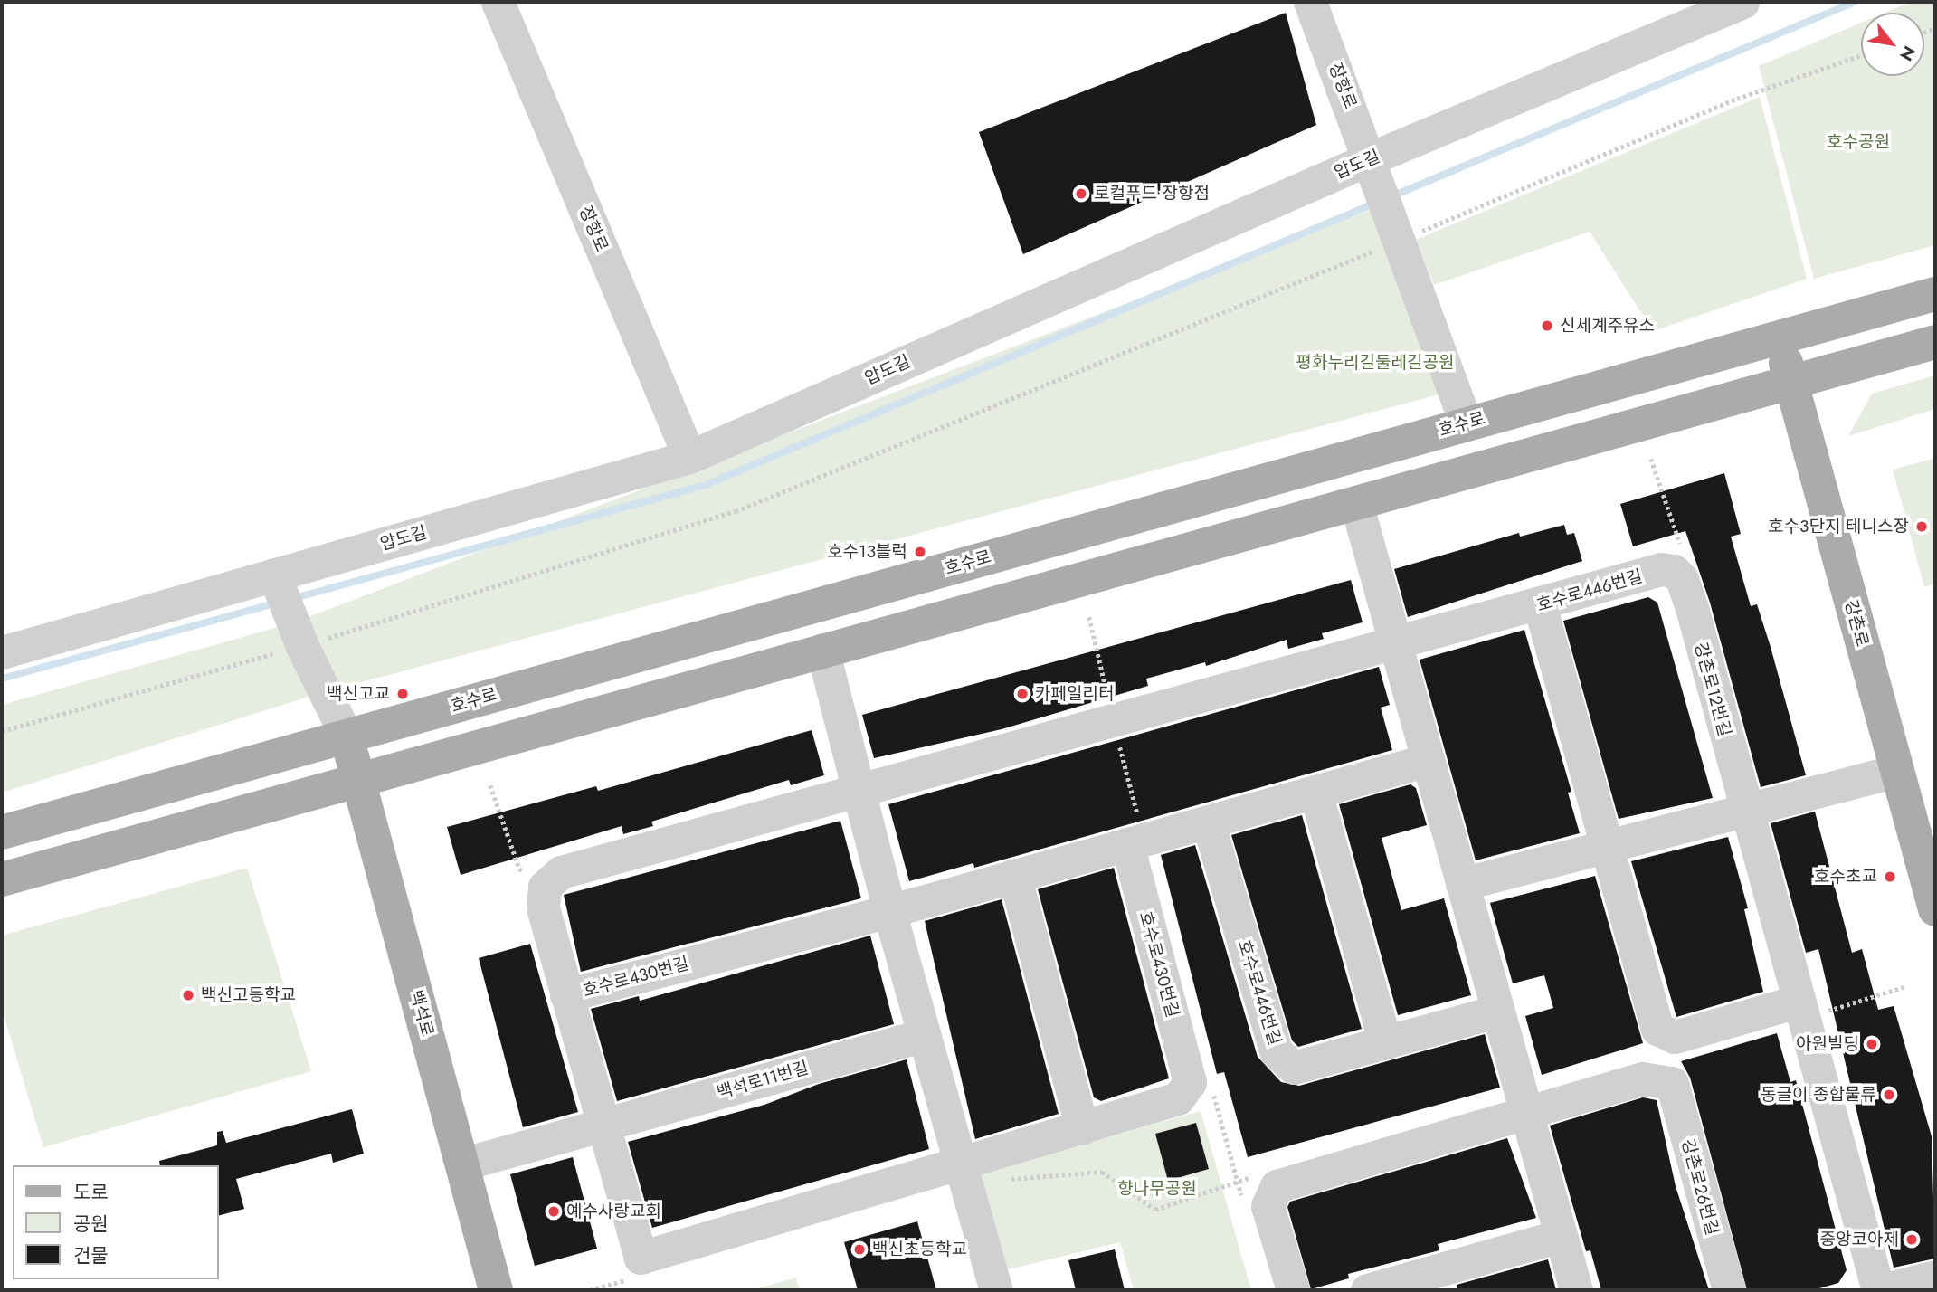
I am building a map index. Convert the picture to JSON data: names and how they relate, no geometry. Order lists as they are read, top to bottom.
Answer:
{
  "streets": {
    "main road": ["호수로", "강촌로", "백석로"],
    "street": [
      "장항로",
      "압도길",
      "호수로446번길",
      "강촌로12번길",
      "호수로430번길",
      "백석로11번길",
      "강촌로26번길"
    ]
  },
  "crossings": [
    ["장항로", "압도길"],
    ["장항로", "호수로"],
    ["호수로", "강촌로"],
    ["호수로", "백석로"],
    ["호수로446번길", "강촌로12번길"],
    ["호수로430번길", "백석로11번길"],
    ["백석로", "백석로11번길"]
  ],
  "parks": ["호수공원", "평화누리길둘레길공원", "향나무공원"],
  "places": [
    "로컬푸드 장항점",
    "신세계주유소",
    "호수3단지 테니스장",
    "호수13블럭",
    "백신고교",
    "카페일리터",
    "호수초교",
    "백신고등학교",
    "아원빌딩",
    "동글이 종합물류",
    "예수사랑교회",
    "중앙코아제",
    "백신초등학교"
  ],
  "legend": ["도로", "공원", "건물"],
  "north": "bottom right"
}
